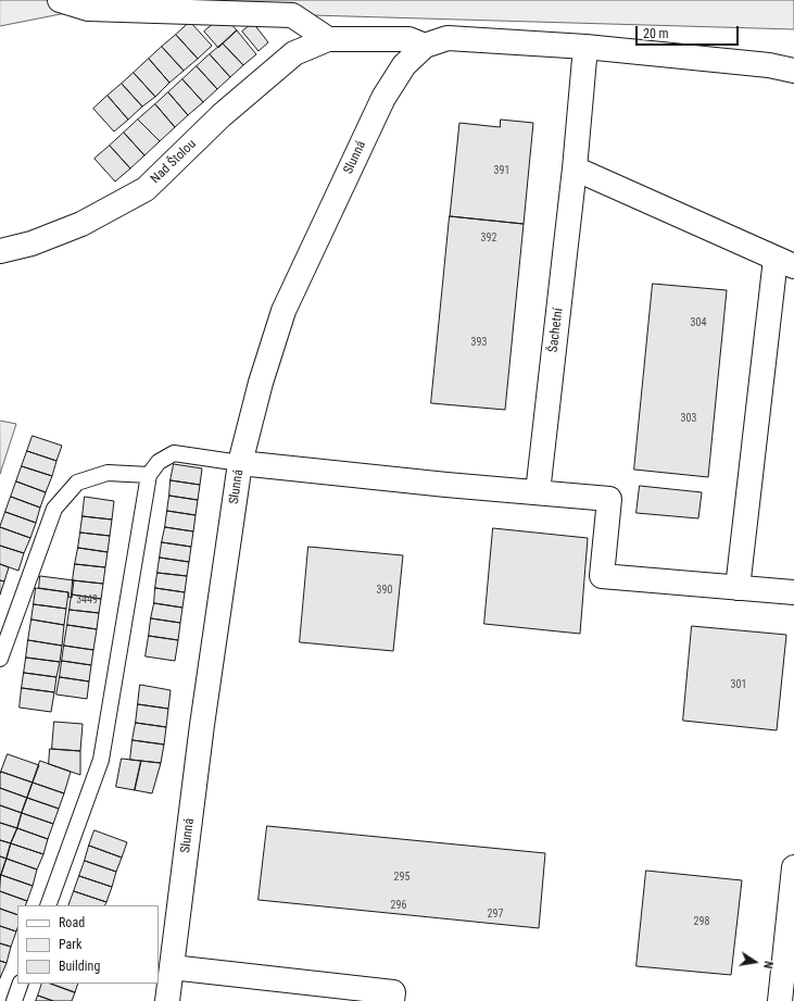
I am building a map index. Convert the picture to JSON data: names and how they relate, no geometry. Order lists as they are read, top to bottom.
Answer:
{
  "streets": {
    "street": ["Slunná", "Nad Štolou", "Šachetní"]
  },
  "house_numbers": [
    "391",
    "392",
    "304",
    "393",
    "303",
    "390",
    "3449",
    "301",
    "295",
    "296",
    "297",
    "298"
  ],
  "legend": ["Road", "Park", "Building"],
  "scale_bar": "20 m",
  "north": "right"
}
